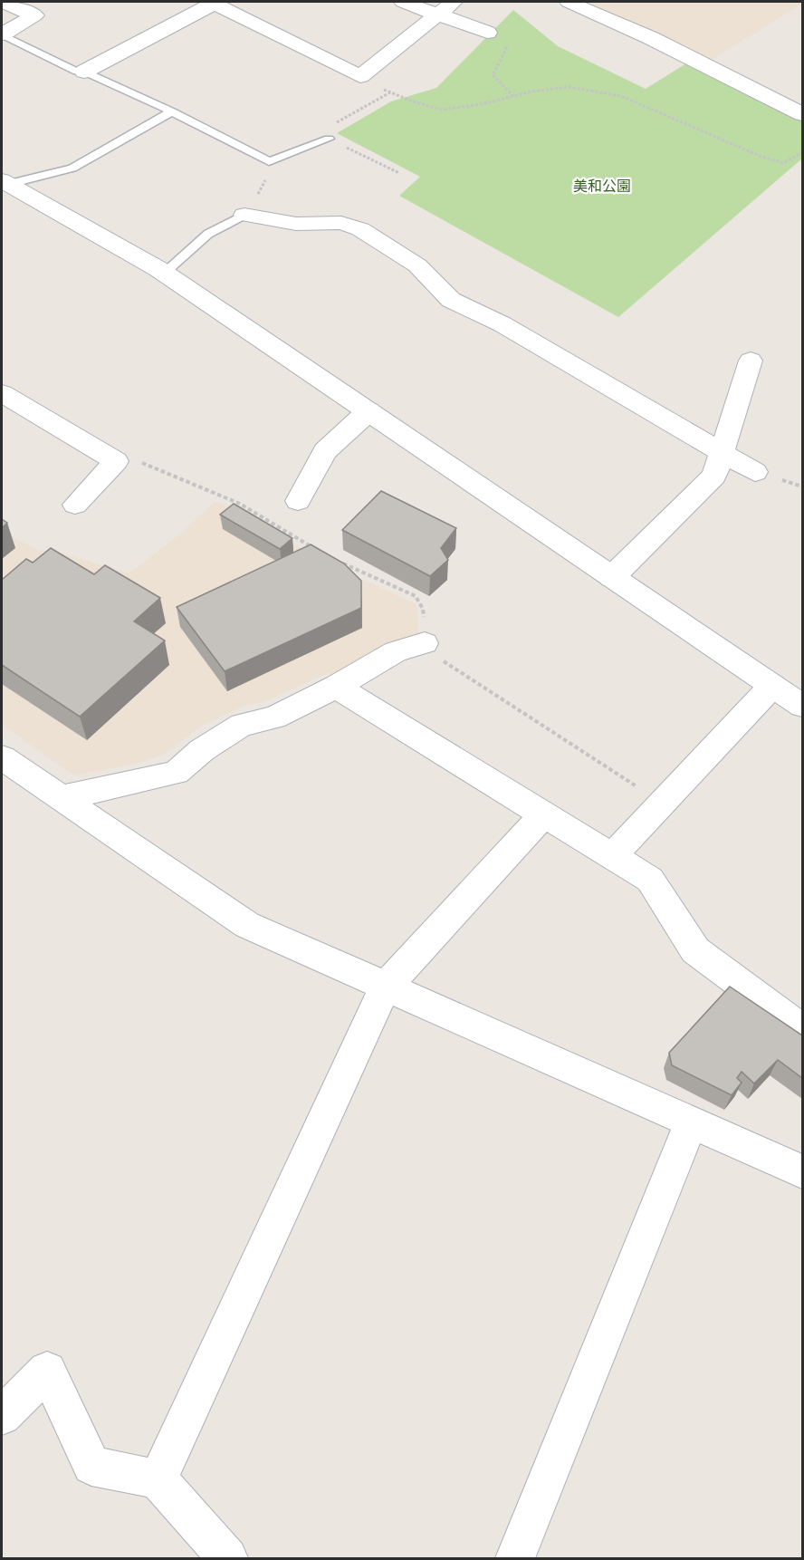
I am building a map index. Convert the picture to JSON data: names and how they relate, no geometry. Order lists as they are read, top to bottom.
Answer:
{
  "parks": ["美和公園"]
}
